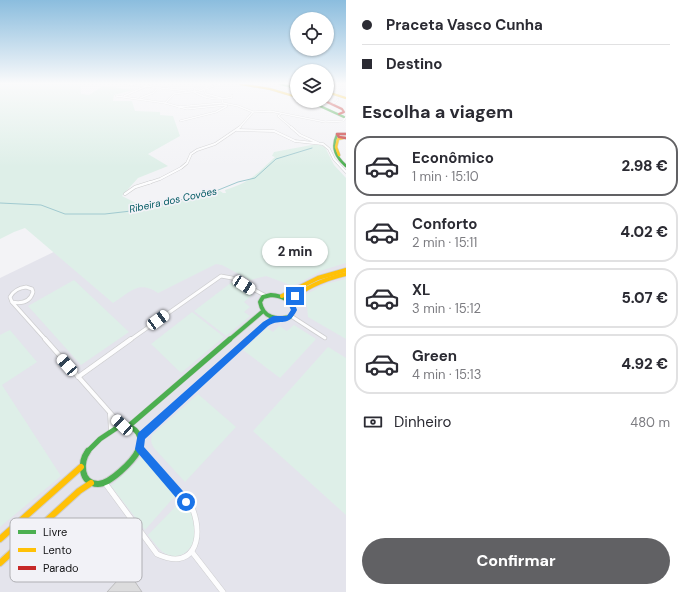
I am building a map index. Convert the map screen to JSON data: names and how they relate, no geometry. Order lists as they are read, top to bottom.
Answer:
{
  "water": ["Ribeira dos Covões"],
  "legend": ["Livre", "Lento", "Parado"],
  "page": {
    "banner": ["Praceta Vasco Cunha", "Destino"],
    "heading": "Escolha a viagem",
    "list": [
      {
        "name": "Econômico",
        "note": "1 min · 15:10",
        "value": "2.98 €"
      },
      {
        "name": "Conforto",
        "note": "2 min · 15:11",
        "value": "4.02 €"
      },
      {
        "name": "XL",
        "note": "3 min · 15:12",
        "value": "5.07 €"
      },
      {
        "name": "Green",
        "note": "4 min · 15:13",
        "value": "4.92 €"
      }
    ],
    "bubble": "2 min",
    "pay": ["Dinheiro", "480 m"],
    "buttons": "Confirmar"
  }
}
